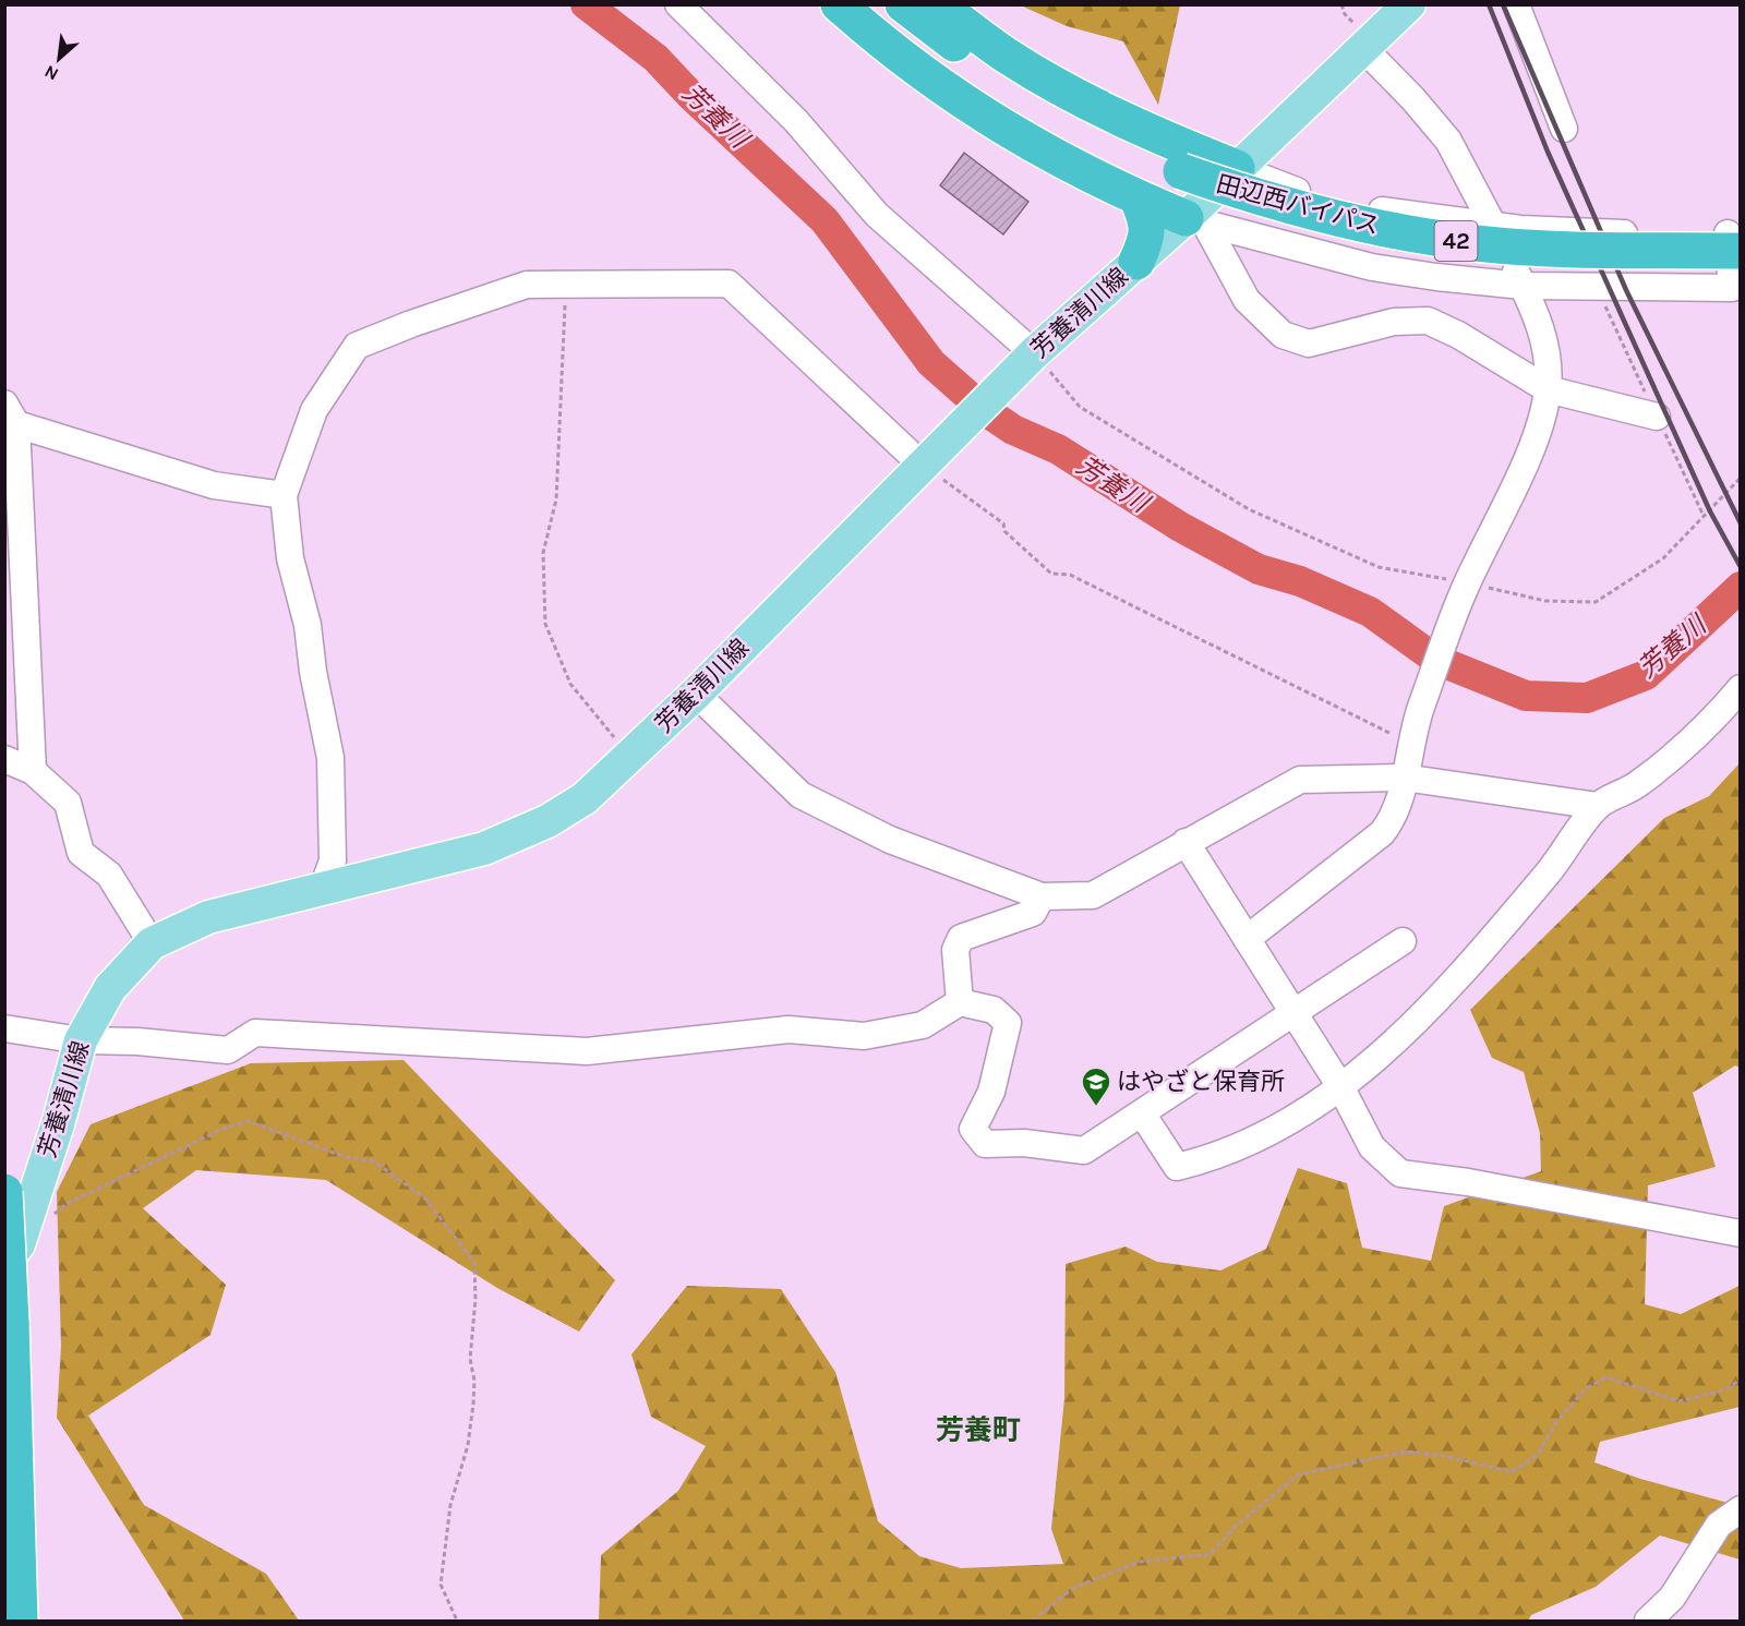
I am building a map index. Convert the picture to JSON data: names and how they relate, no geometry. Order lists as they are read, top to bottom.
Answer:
{
  "streets": {
    "highway": ["田辺西バイパス", "42"],
    "main road": ["芳養清川線"]
  },
  "districts": ["芳養町"],
  "water": ["芳養川"],
  "places": {
    "school or university": ["はやざと保育所"]
  },
  "north": "bottom left"
}
